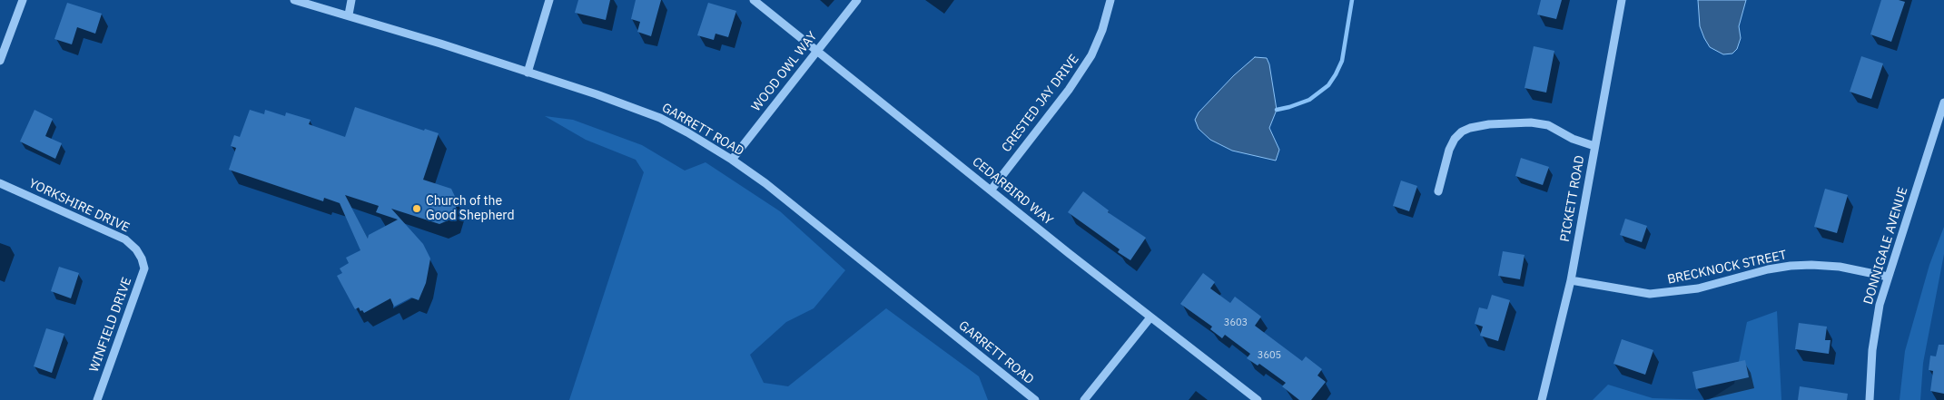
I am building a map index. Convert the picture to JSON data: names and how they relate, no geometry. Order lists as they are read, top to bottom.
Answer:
{
  "streets": {
    "street": [
      "WOOD OWL WAY",
      "CRESTED JAY DRIVE",
      "GARRETT ROAD",
      "CEDARBIRD WAY",
      "PICKETT ROAD",
      "YORKSHIRE DRIVE",
      "DONNIGALE AVENUE",
      "BRECKNOCK STREET",
      "WINFIELD DRIVE"
    ]
  },
  "crossings": [
    ["WOOD OWL WAY", "GARRETT ROAD"],
    ["WOOD OWL WAY", "CEDARBIRD WAY"],
    ["CRESTED JAY DRIVE", "CEDARBIRD WAY"],
    ["PICKETT ROAD", "BRECKNOCK STREET"],
    ["YORKSHIRE DRIVE", "WINFIELD DRIVE"],
    ["DONNIGALE AVENUE", "BRECKNOCK STREET"]
  ],
  "places": ["Church of the Good Shepherd"],
  "house_numbers": ["3603", "3605"]
}
